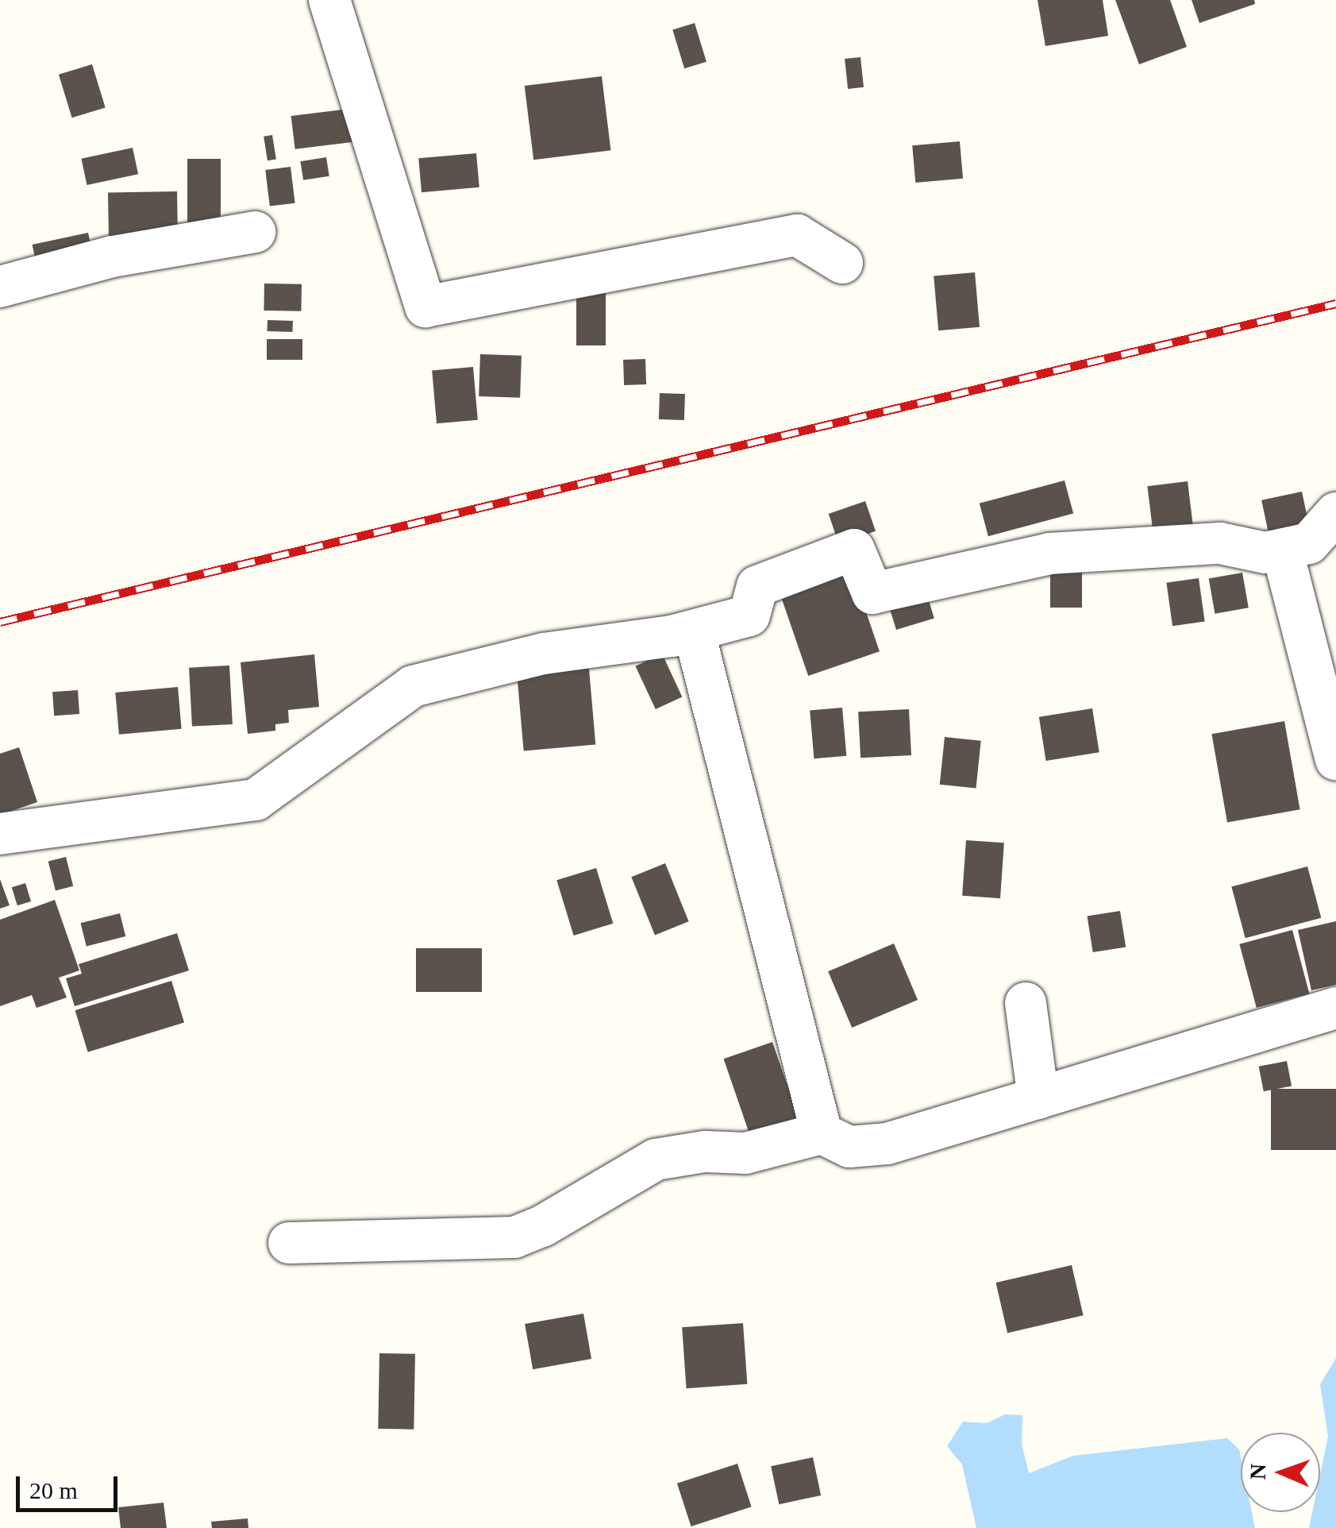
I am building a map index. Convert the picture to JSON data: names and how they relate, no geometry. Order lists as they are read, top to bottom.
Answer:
{
  "scale_bar": "20 m",
  "north": "left"
}
